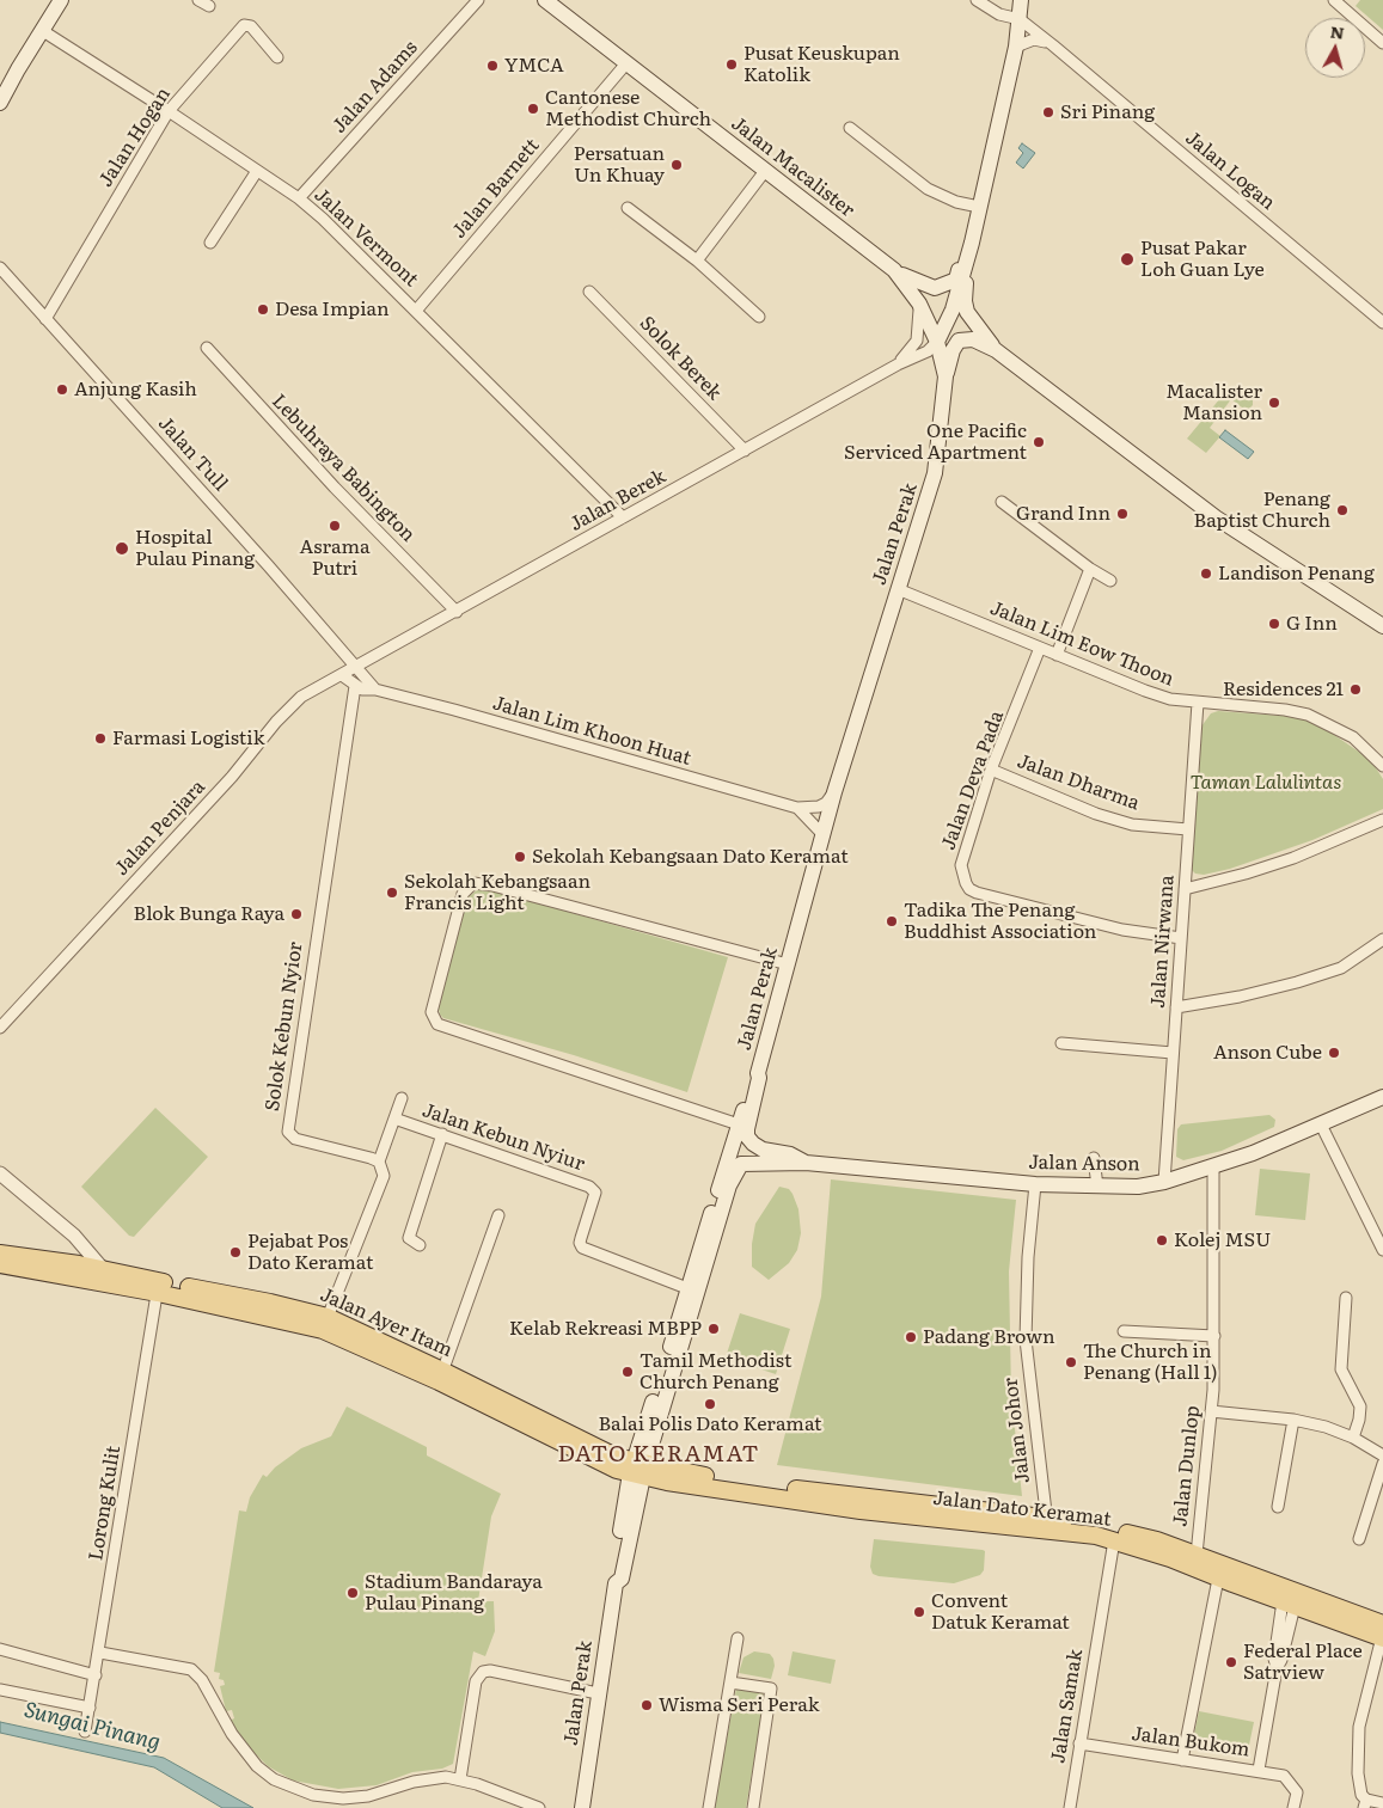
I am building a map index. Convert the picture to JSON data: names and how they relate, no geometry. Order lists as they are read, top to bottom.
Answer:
{
  "streets": {
    "main road": [
      "Jalan Macalister",
      "Jalan Perak",
      "Jalan Anson",
      "Jalan Ayer Itam",
      "Jalan Dato Keramat"
    ],
    "street": [
      "Jalan Adams",
      "Jalan Hogan",
      "Jalan Logan",
      "Jalan Barnett",
      "Jalan Vermont",
      "Solok Berek",
      "Jalan Tull",
      "Lebuhraya Babington",
      "Jalan Berek",
      "Jalan Lim Eow Thoon",
      "Jalan Lim Khoon Huat",
      "Jalan Deva Pada",
      "Jalan Dharma",
      "Jalan Penjara",
      "Jalan Nirwana",
      "Solok Kebun Nyior",
      "Jalan Kebun Nyiur",
      "Jalan Johor",
      "Jalan Dunlop",
      "Lorong Kulit",
      "Jalan Samak",
      "Jalan Bukom"
    ]
  },
  "crossings": [
    ["Jalan Adams", "Jalan Vermont"],
    ["Jalan Hogan", "Jalan Vermont"],
    ["Jalan Hogan", "Jalan Tull"],
    ["Jalan Macalister", "Jalan Barnett"],
    ["Jalan Macalister", "Jalan Berek"],
    ["Jalan Macalister", "Jalan Perak"],
    ["Jalan Barnett", "Jalan Vermont"],
    ["Jalan Vermont", "Jalan Berek"],
    ["Solok Berek", "Jalan Berek"],
    ["Jalan Tull", "Jalan Berek"],
    ["Jalan Tull", "Jalan Penjara"],
    ["Lebuhraya Babington", "Jalan Berek"],
    ["Jalan Berek", "Jalan Perak"],
    ["Jalan Berek", "Jalan Penjara"],
    ["Jalan Perak", "Jalan Lim Eow Thoon"],
    ["Jalan Perak", "Jalan Lim Khoon Huat"],
    ["Jalan Perak", "Jalan Kebun Nyiur"],
    ["Jalan Perak", "Jalan Anson"],
    ["Jalan Perak", "Jalan Ayer Itam"],
    ["Jalan Perak", "Jalan Dato Keramat"],
    ["Jalan Lim Eow Thoon", "Jalan Deva Pada"],
    ["Jalan Lim Eow Thoon", "Jalan Nirwana"],
    ["Jalan Lim Khoon Huat", "Jalan Penjara"],
    ["Jalan Lim Khoon Huat", "Solok Kebun Nyior"],
    ["Jalan Deva Pada", "Jalan Dharma"],
    ["Jalan Deva Pada", "Jalan Nirwana"],
    ["Jalan Dharma", "Jalan Nirwana"],
    ["Jalan Nirwana", "Jalan Anson"],
    ["Jalan Anson", "Jalan Johor"],
    ["Jalan Anson", "Jalan Dunlop"],
    ["Jalan Ayer Itam", "Lorong Kulit"],
    ["Jalan Ayer Itam", "Jalan Dato Keramat"],
    ["Jalan Johor", "Jalan Dato Keramat"],
    ["Jalan Dunlop", "Jalan Dato Keramat"],
    ["Jalan Dato Keramat", "Jalan Samak"],
    ["Jalan Samak", "Jalan Bukom"]
  ],
  "districts": ["DATO KERAMAT"],
  "water": ["Sungai Pinang"],
  "parks": ["Taman Lalulintas"],
  "places": [
    "Pusat Keuskupan Katolik",
    "YMCA",
    "Cantonese Methodist Church",
    "Sri Pinang",
    "Persatuan Un Khuay",
    "Pusat Pakar Loh Guan Lye",
    "Desa Impian",
    "Anjung Kasih",
    "Macalister Mansion",
    "One Pacific Serviced Apartment",
    "Penang Baptist Church",
    "Grand Inn",
    "Asrama Putri",
    "Hospital Pulau Pinang",
    "Landison Penang",
    "G Inn",
    "Residences 21",
    "Farmasi Logistik",
    "Sekolah Kebangsaan Dato Keramat",
    "Sekolah Kebangsaan Francis Light",
    "Blok Bunga Raya",
    "Tadika The Penang Buddhist Association",
    "Anson Cube",
    "Kolej MSU",
    "Pejabat Pos Dato Keramat",
    "Kelab Rekreasi MBPP",
    "Padang Brown",
    "The Church in Penang (Hall 1)",
    "Tamil Methodist Church Penang",
    "Balai Polis Dato Keramat",
    "Stadium Bandaraya Pulau Pinang",
    "Convent Datuk Keramat",
    "Federal Place Satrview",
    "Wisma Seri Perak"
  ],
  "north": "top"
}
